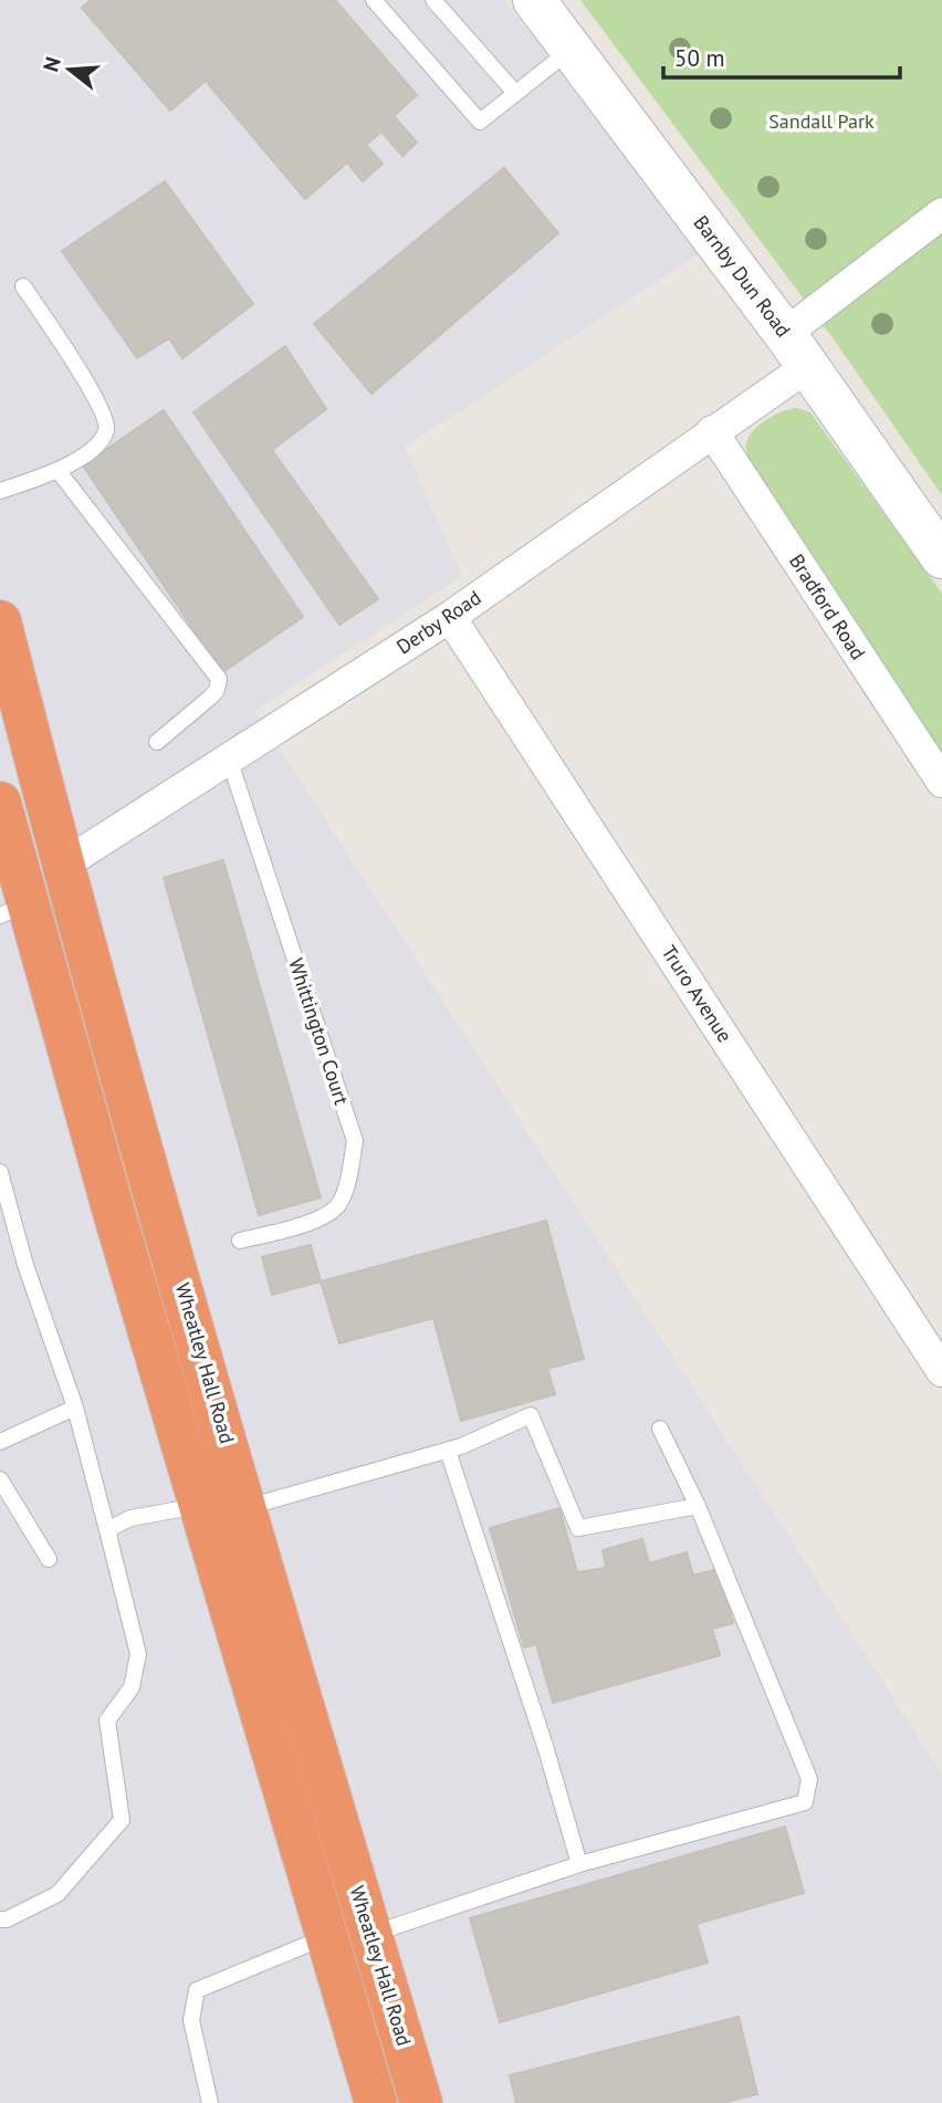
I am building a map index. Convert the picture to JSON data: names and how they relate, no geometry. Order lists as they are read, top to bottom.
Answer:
{
  "streets": {
    "highway": ["Wheatley Hall Road"],
    "street": [
      "Barnby Dun Road",
      "Bradford Road",
      "Derby Road",
      "Truro Avenue"
    ],
    "lane": ["Whittington Court"]
  },
  "crossings": [
    ["Barnby Dun Road", "Derby Road"],
    ["Bradford Road", "Derby Road"],
    ["Derby Road", "Truro Avenue"],
    ["Derby Road", "Whittington Court"],
    ["Derby Road", "Wheatley Hall Road"]
  ],
  "parks": ["Sandall Park"],
  "scale_bar": "50 m",
  "north": "left"
}
